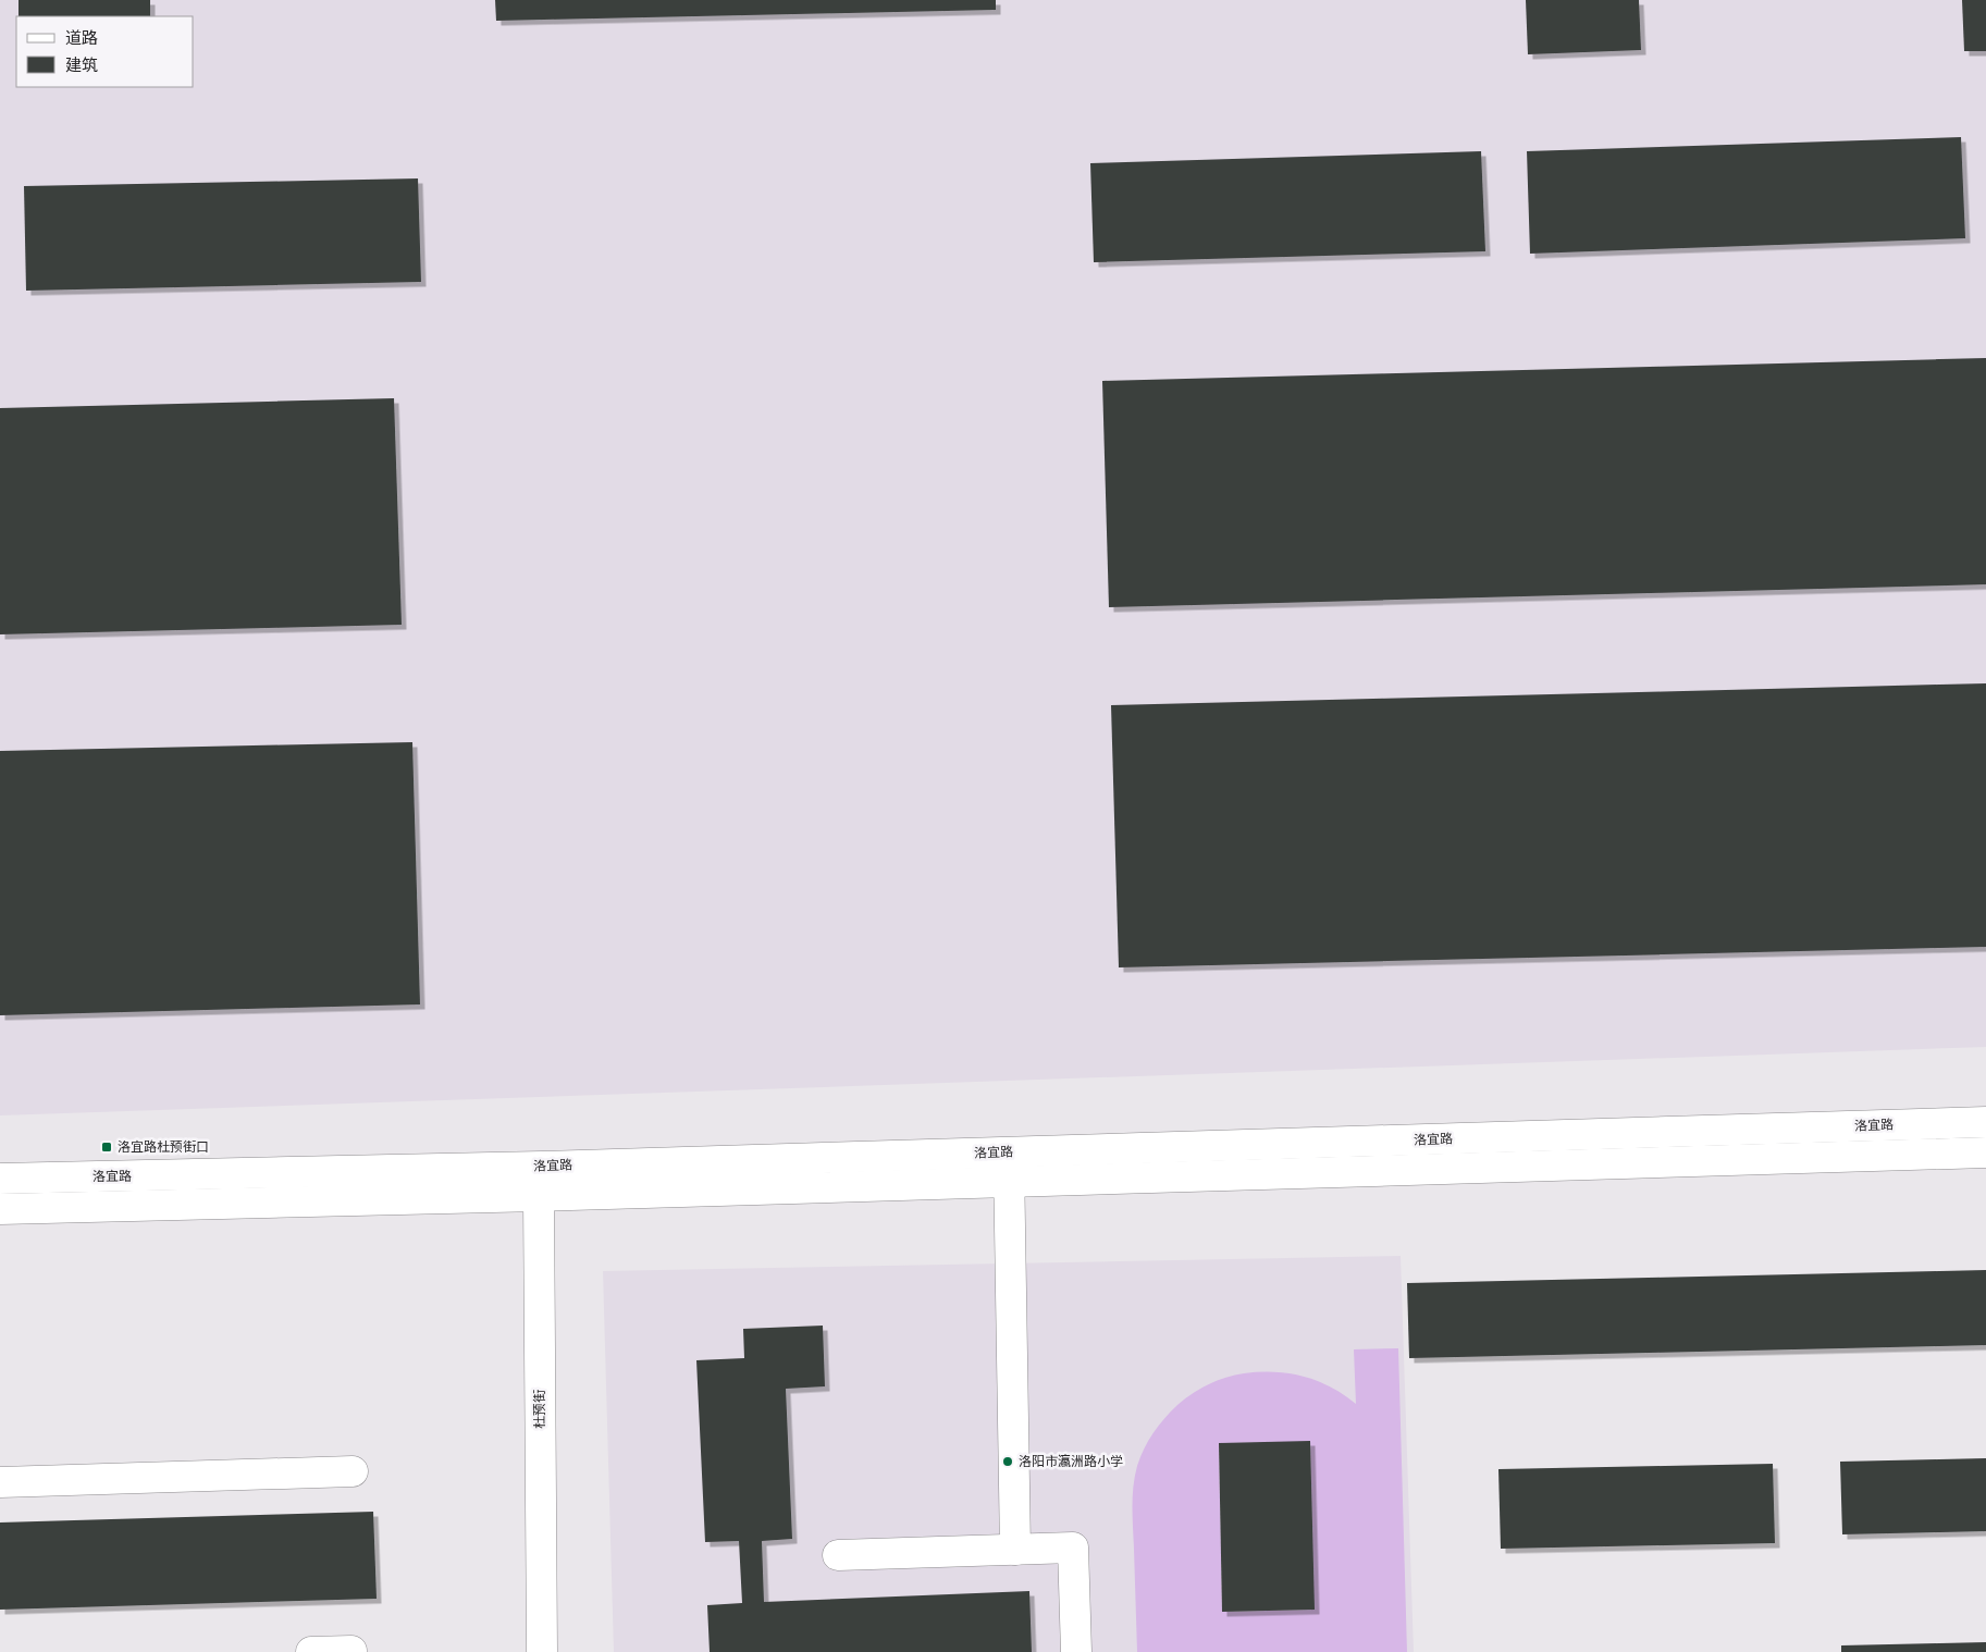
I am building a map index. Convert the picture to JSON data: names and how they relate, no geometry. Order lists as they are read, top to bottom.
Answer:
{
  "streets": {
    "street": ["洛宜路", "杜预街"]
  },
  "crossings": [
    ["洛宜路", "杜预街"]
  ],
  "places": {
    "transit": ["洛宜路杜预街口"],
    "other": ["洛阳市瀛洲路小学"]
  },
  "legend": ["道路", "建筑"]
}
